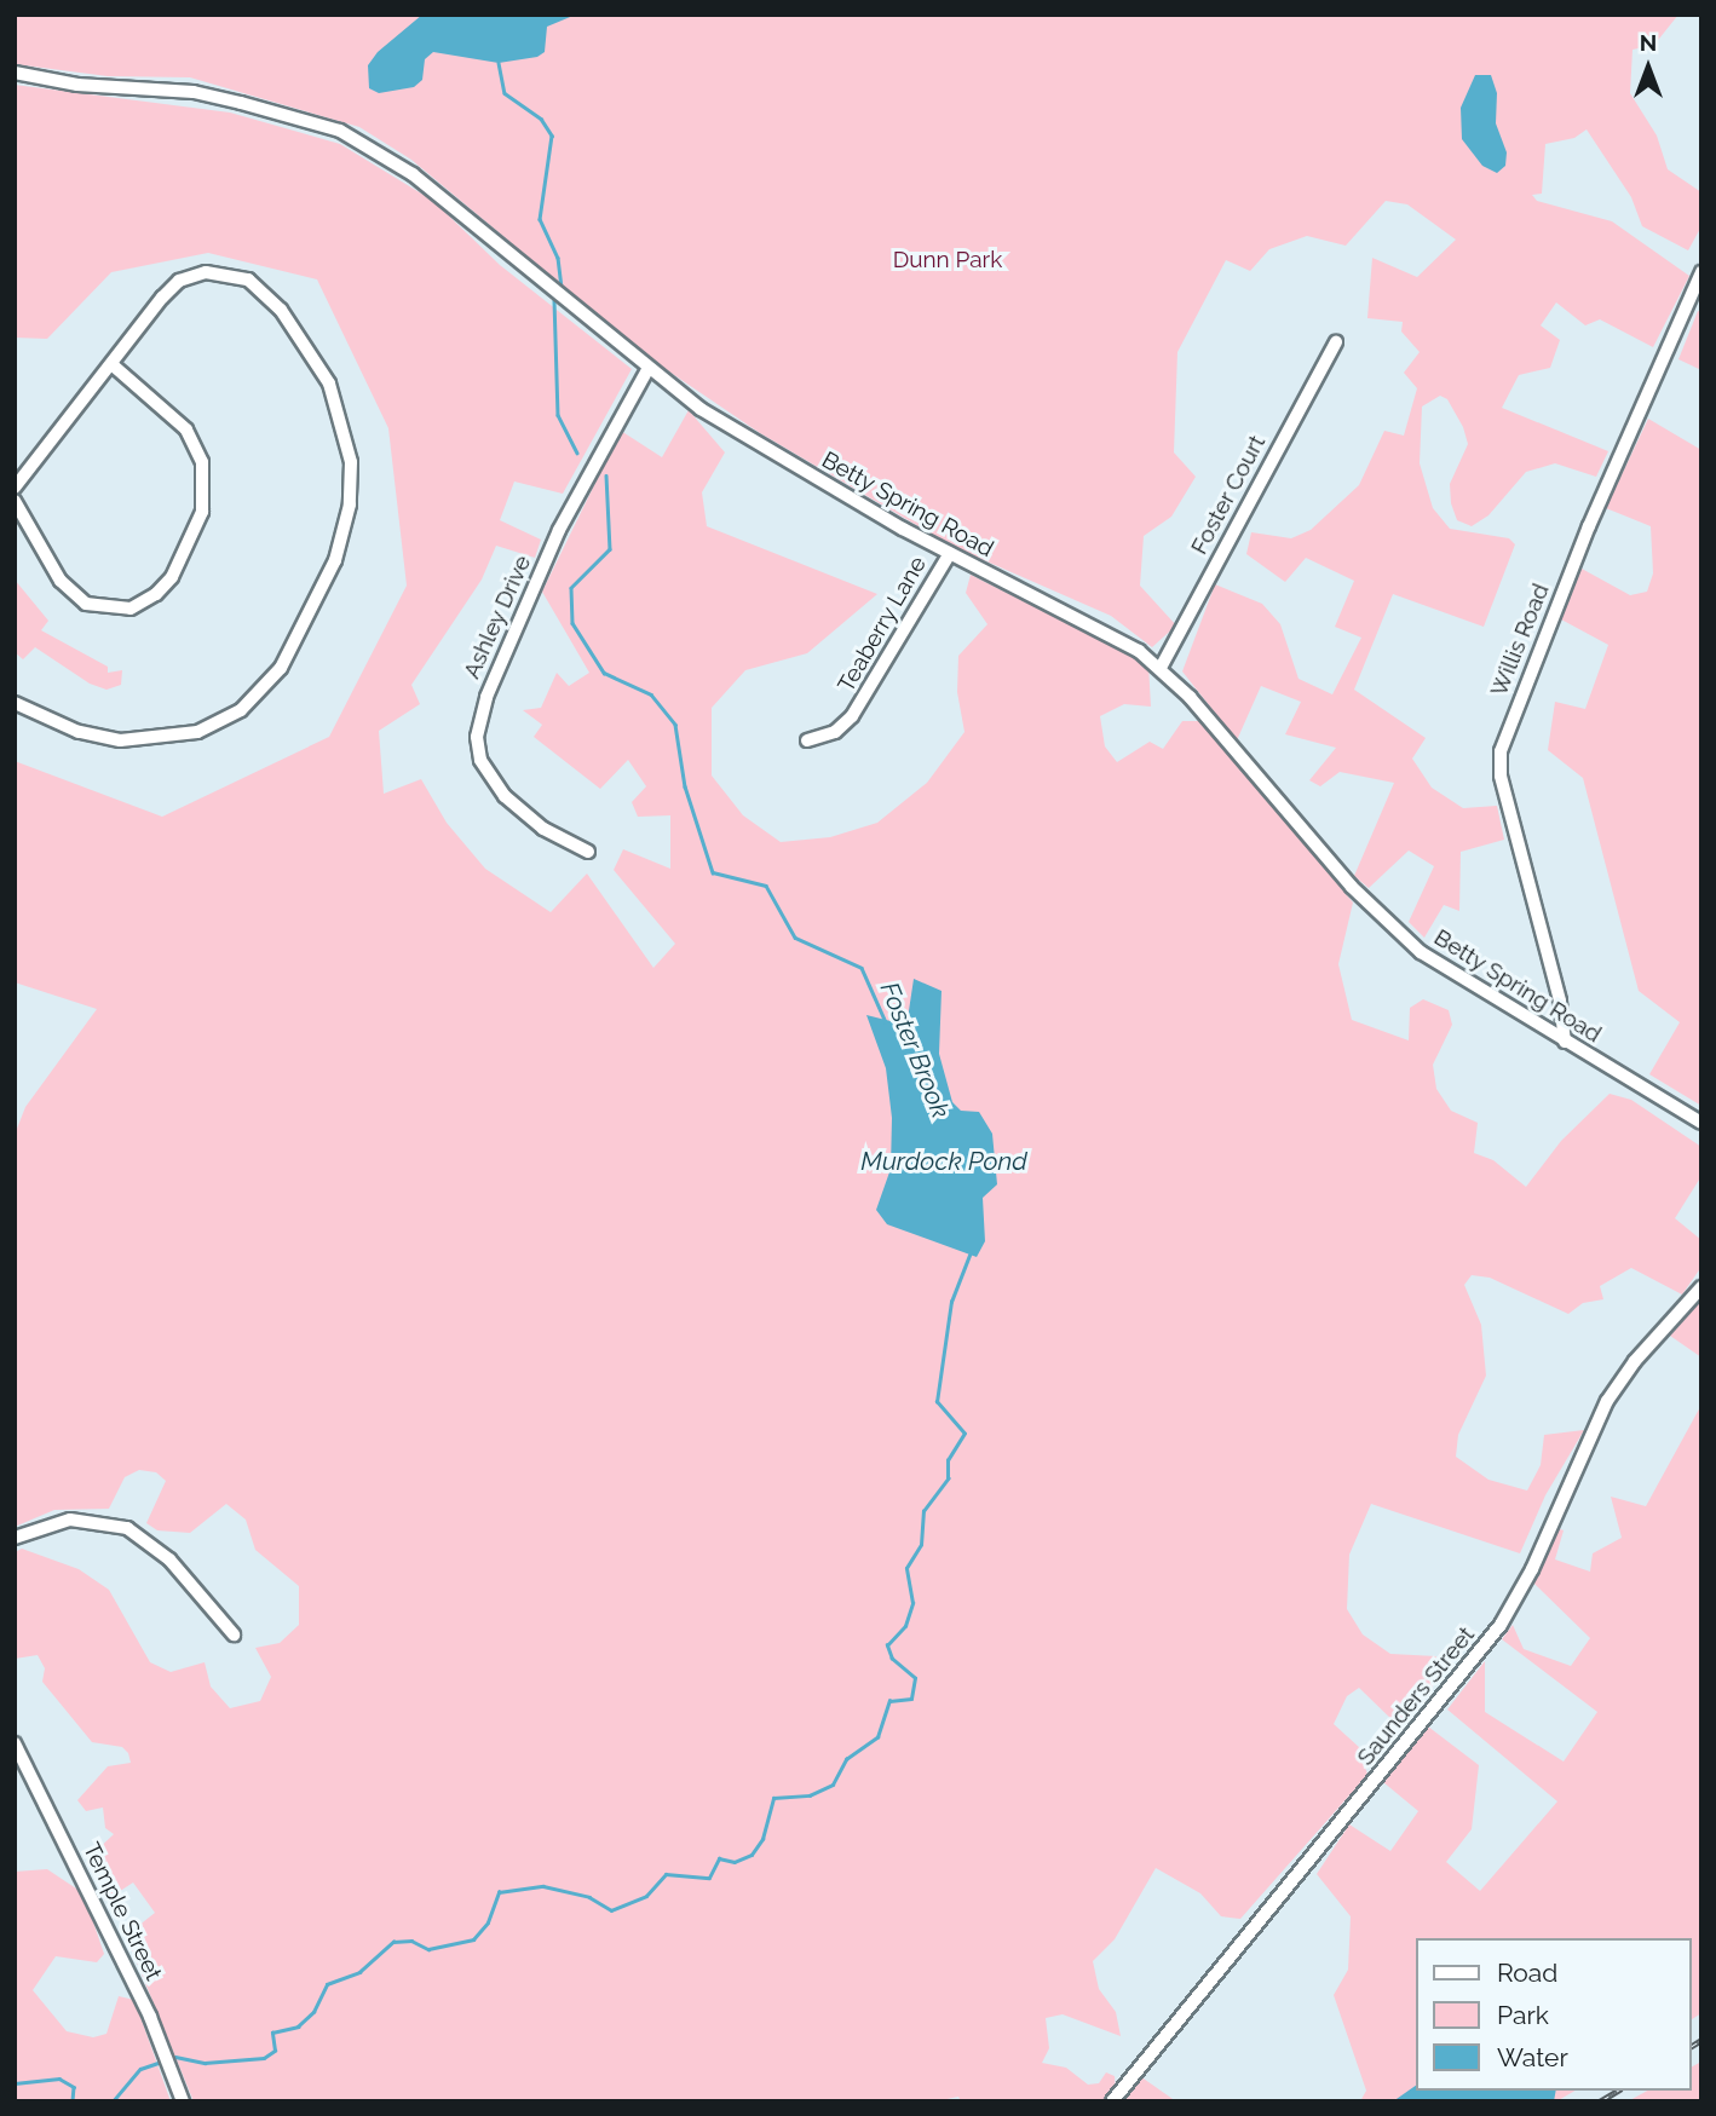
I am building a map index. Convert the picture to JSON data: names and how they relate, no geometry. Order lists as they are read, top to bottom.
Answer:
{
  "streets": {
    "street": [
      "Foster Court",
      "Betty Spring Road",
      "Ashley Drive",
      "Teaberry Lane",
      "Willis Road",
      "Saunders Street",
      "Temple Street"
    ]
  },
  "crossings": [
    ["Foster Court", "Betty Spring Road"],
    ["Betty Spring Road", "Ashley Drive"],
    ["Betty Spring Road", "Teaberry Lane"],
    ["Betty Spring Road", "Willis Road"]
  ],
  "water": ["Foster Brook", "Murdock Pond"],
  "parks": ["Dunn Park"],
  "legend": ["Road", "Park", "Water"],
  "north": "top"
}
